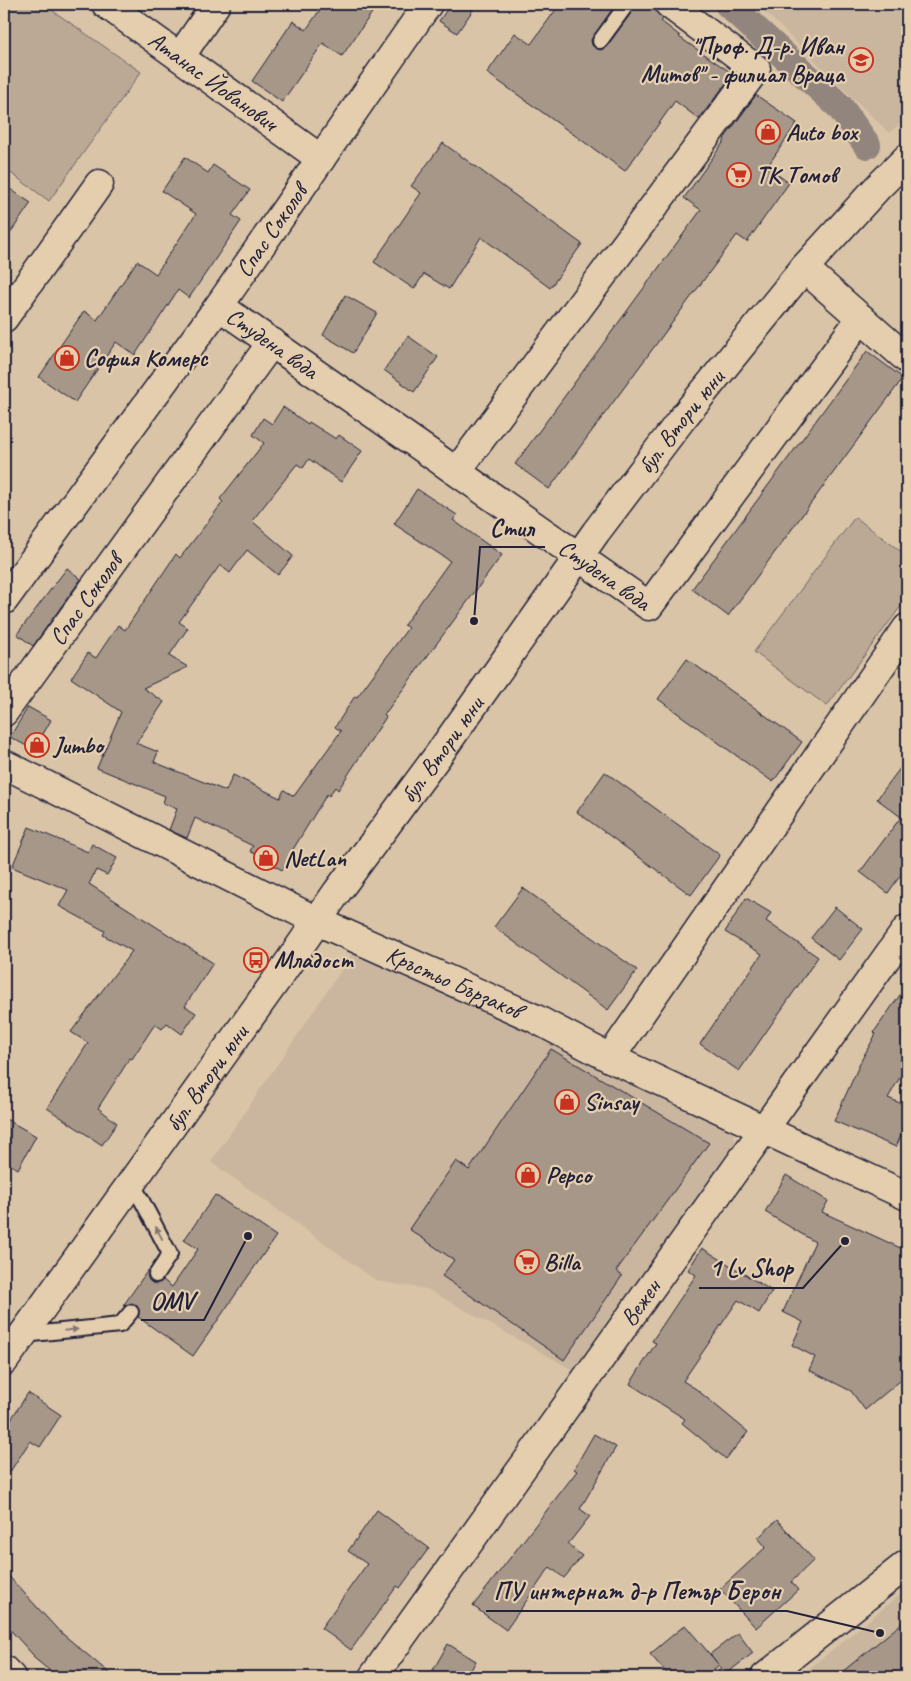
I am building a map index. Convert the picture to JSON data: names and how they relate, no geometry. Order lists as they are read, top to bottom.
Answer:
{
  "streets": {
    "street": [
      "Атанас Йованович",
      "Спас Соколов",
      "Студена вода",
      "бул. Втори юни",
      "Кръстьо Бързаков",
      "Вежен"
    ]
  },
  "crossings": [
    ["Атанас Йованович", "Спас Соколов"],
    ["Спас Соколов", "Студена вода"],
    ["Студена вода", "бул. Втори юни"],
    ["бул. Втори юни", "Кръстьо Бързаков"],
    ["Кръстьо Бързаков", "Вежен"]
  ],
  "places": {
    "school or university": ["\"Проф. Д-р. Иван Митов\" - филиал Враца"],
    "shop": [
      "Auto box",
      "София Комерс",
      "Jumbo",
      "NetLan",
      "Sinsay",
      "Pepco"
    ],
    "supermarket": ["ТК Томов", "Billa"],
    "other": [
      "Стил",
      "OMV",
      "1 Lv Shop",
      "ПУ интернат д-р Петър Берон"
    ],
    "bus stop": ["Младост"]
  }
}
